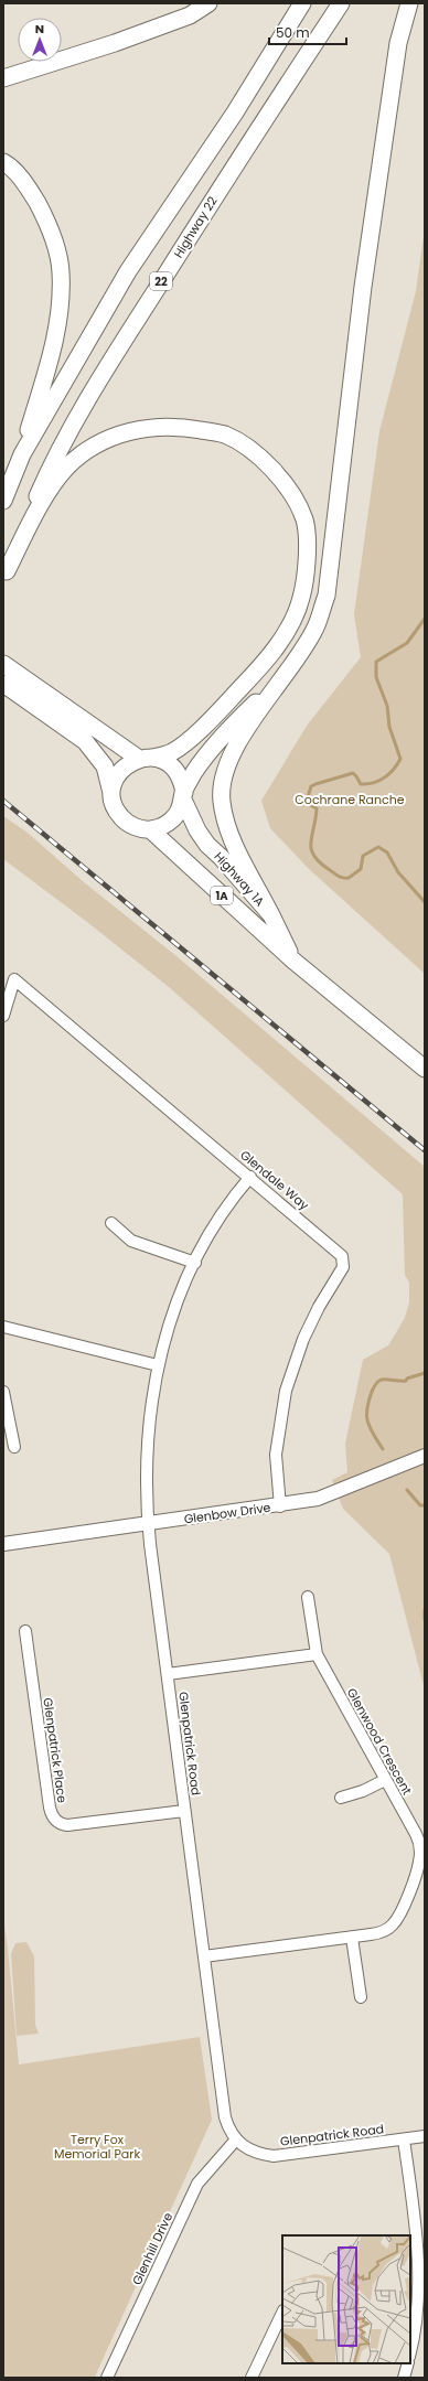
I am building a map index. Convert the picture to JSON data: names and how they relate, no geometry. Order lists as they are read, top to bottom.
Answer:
{
  "streets": {
    "main road": [
      "Highway 22",
      "22",
      "Highway 1A",
      "1A"
    ],
    "street": [
      "Glendale Way",
      "Glenbow Drive",
      "Glenwood Crescent",
      "Glenpatrick Road",
      "Glenpatrick Place",
      "Glenhill Drive"
    ]
  },
  "crossings": [
    ["Glendale Way", "Glenbow Drive"],
    ["Glendale Way", "Glenpatrick Road"],
    ["Glenbow Drive", "Glenpatrick Road"],
    ["Glenwood Crescent", "Glenpatrick Road"],
    ["Glenpatrick Road", "Glenpatrick Place"],
    ["Glenpatrick Road", "Glenhill Drive"]
  ],
  "parks": ["Cochrane Ranche", "Terry Fox Memorial Park"],
  "scale_bar": "50 m",
  "north": "top"
}
